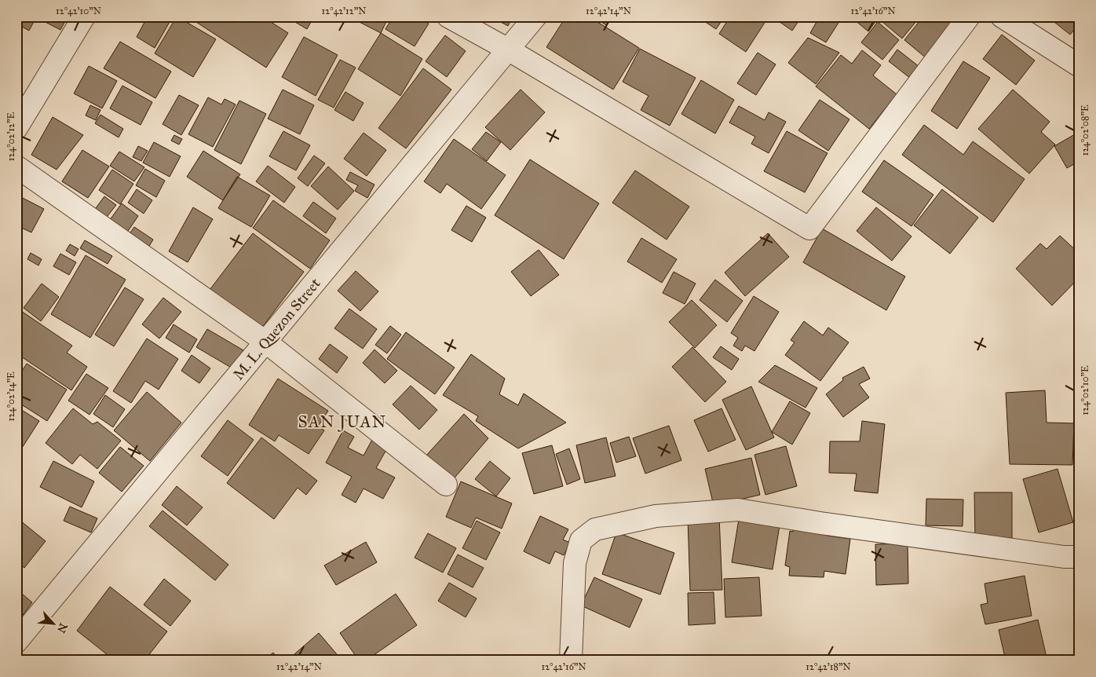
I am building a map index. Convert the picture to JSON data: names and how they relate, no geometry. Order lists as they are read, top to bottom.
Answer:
{
  "streets": {
    "street": ["M. L. Quezon Street"]
  },
  "districts": ["SAN JUAN"],
  "north": "bottom right",
  "coordinates": [
    "12°42'10\"N",
    "12°42'12\"N",
    "12°42'14\"N",
    "12°42'16\"N",
    "124°02'08\"E",
    "124°02'12\"E",
    "124°02'10\"E",
    "124°02'14\"E",
    "12°42'18\"N"
  ]
}
